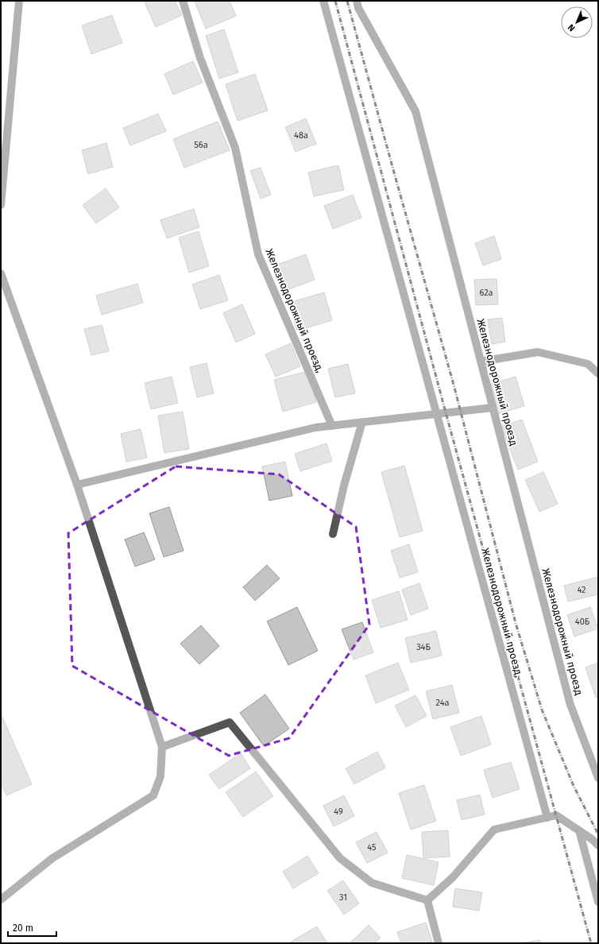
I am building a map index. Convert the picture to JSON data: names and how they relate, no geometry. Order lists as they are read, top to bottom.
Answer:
{
  "streets": {
    "street": ["Железнодорожный проезд,", "Железнодорожный проезд"]
  },
  "house_numbers": [
    "48а",
    "56а",
    "62а",
    "42",
    "40Б",
    "34Б",
    "24а",
    "49",
    "45",
    "31"
  ],
  "scale_bar": "20 m",
  "north": "bottom left"
}
